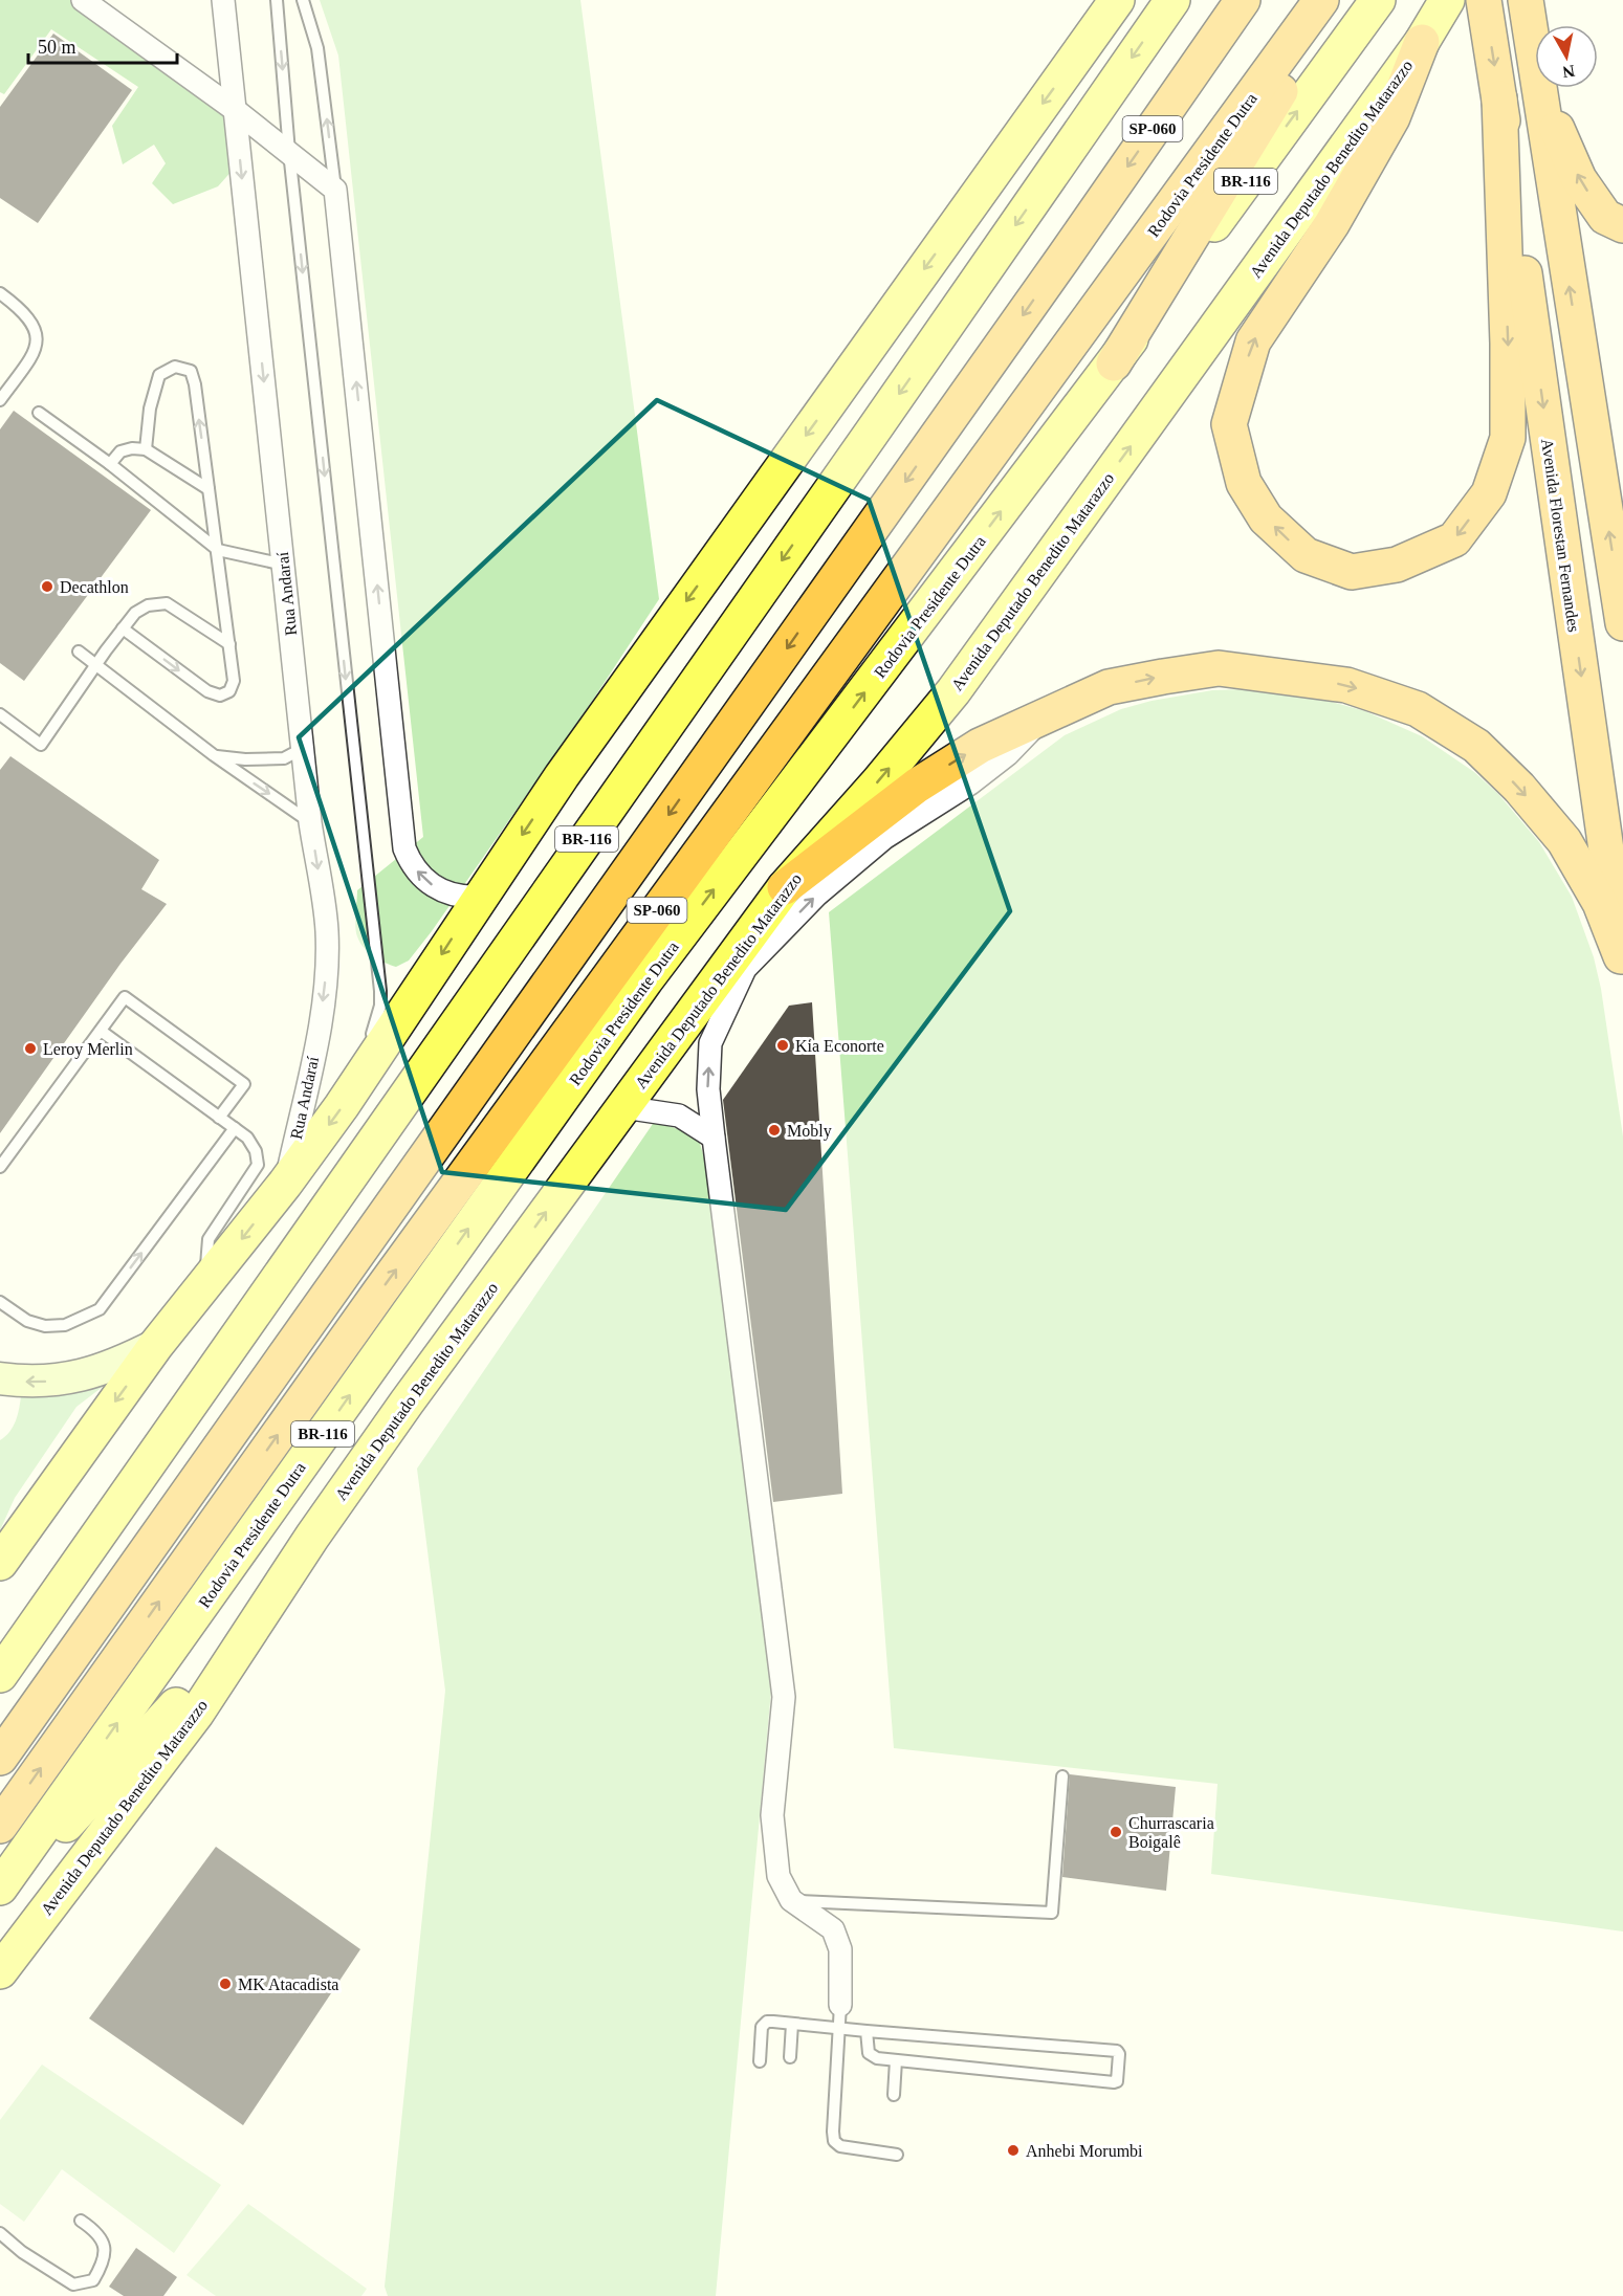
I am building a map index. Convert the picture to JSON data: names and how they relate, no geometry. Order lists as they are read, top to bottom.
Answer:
{
  "streets": {
    "highway": ["SP-060", "Rodovia Presidente Dutra", "Avenida Florestan Fernandes"],
    "main road": ["Avenida Deputado Benedito Matarazzo", "BR-116"],
    "street": ["Rua Andaraí"]
  },
  "places": [
    "Decathlon",
    "Kia Econorte",
    "Leroy Merlin",
    "Mobly",
    "Churrascaria Boigalê",
    "MK Atacadista",
    "Anhebi Morumbi"
  ],
  "scale_bar": "50 m",
  "north": "bottom"
}
